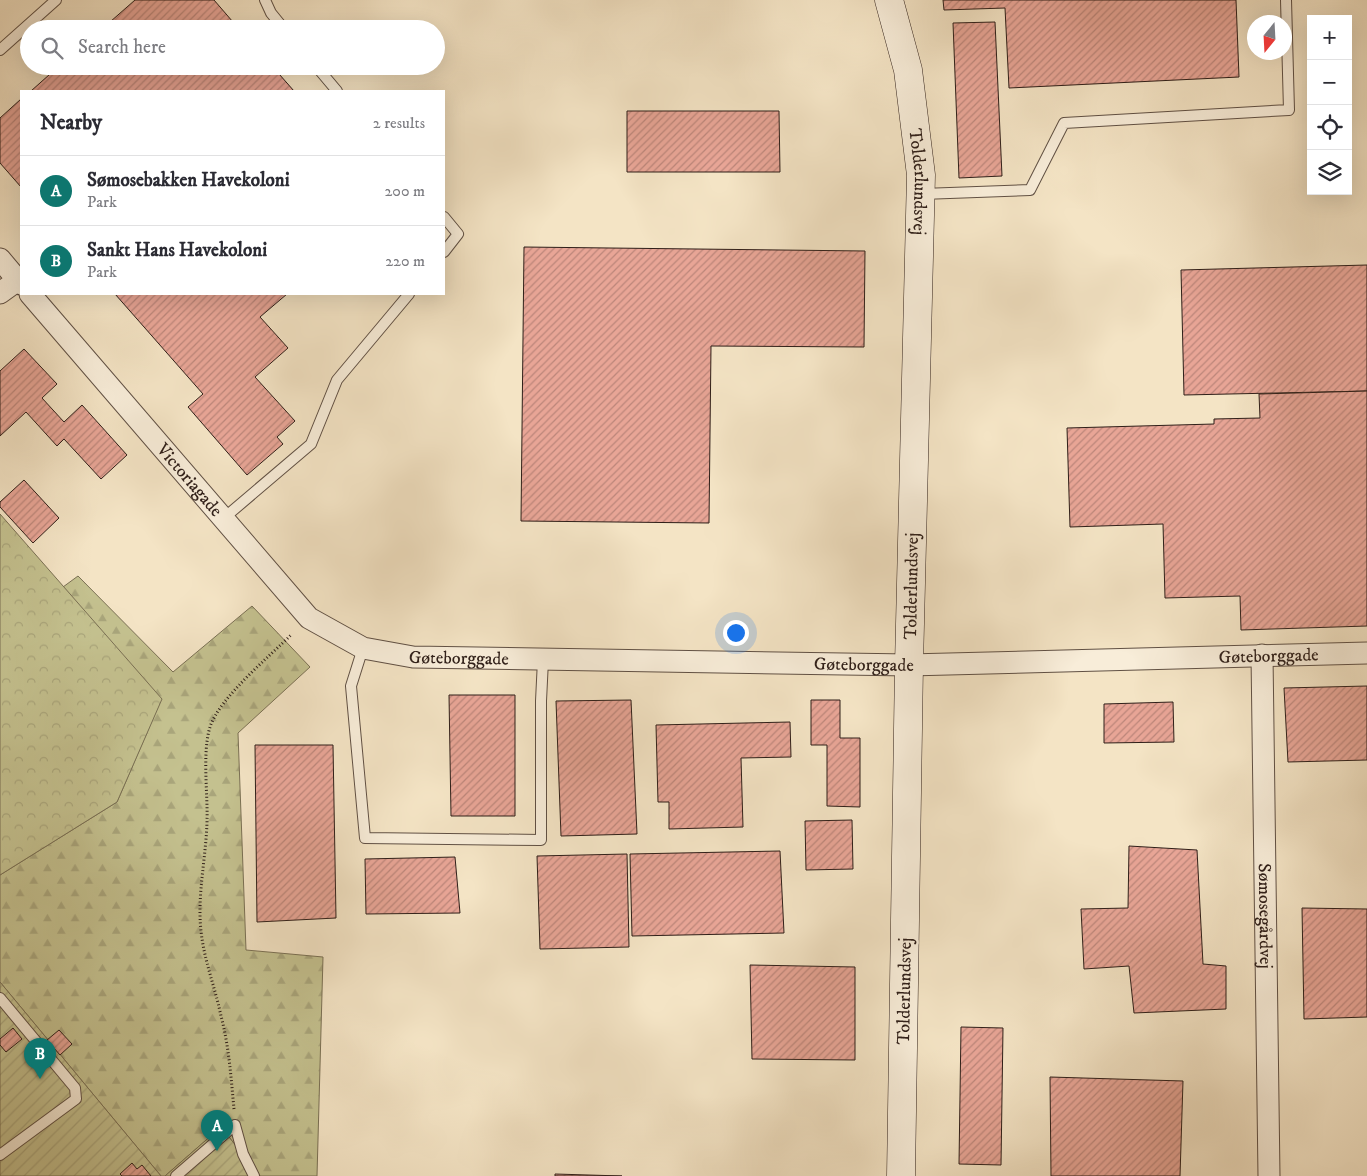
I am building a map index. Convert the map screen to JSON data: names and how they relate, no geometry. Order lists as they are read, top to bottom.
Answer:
{
  "streets": {
    "street": [
      "Tolderlundsvej",
      "Victoriagade",
      "Gøteborggade",
      "Sømosegårdvej"
    ]
  },
  "crossings": [
    ["Tolderlundsvej", "Gøteborggade"],
    ["Victoriagade", "Gøteborggade"],
    ["Gøteborggade", "Sømosegårdvej"]
  ],
  "north": "bottom",
  "page": {
    "map_buttons": ["+", "−"],
    "search": "Search here",
    "heading": ["Nearby", "2 results"],
    "list": [
      {
        "mark": "A",
        "name": "Sømosebakken Havekoloni",
        "note": "Park",
        "value": "200 m"
      },
      {
        "mark": "B",
        "name": "Sankt Hans Havekoloni",
        "note": "Park",
        "value": "220 m"
      }
    ],
    "pins": ["B", "A"]
  }
}
